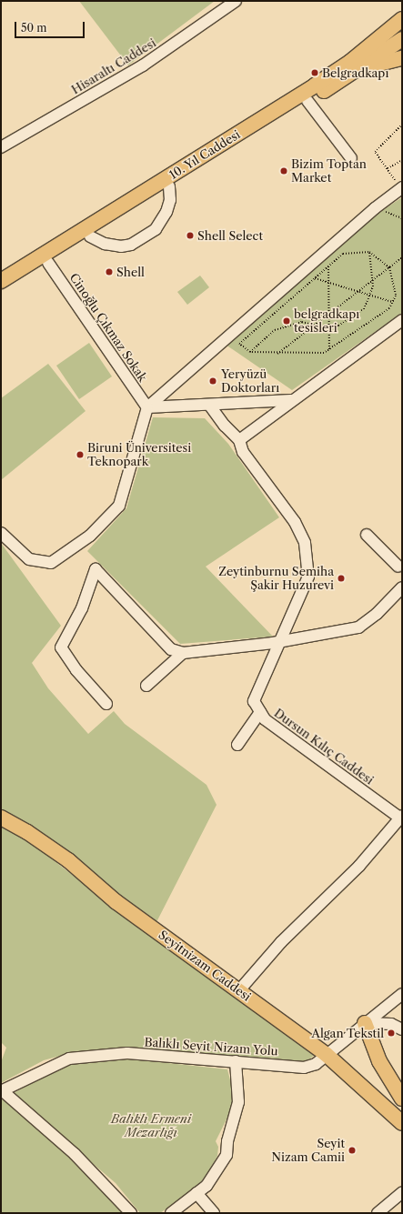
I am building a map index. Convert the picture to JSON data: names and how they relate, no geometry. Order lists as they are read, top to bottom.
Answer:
{
  "streets": {
    "main road": ["10. Yıl Caddesi", "Seyitnizam Caddesi"],
    "street": [
      "Hisaraltı Caddesi",
      "Cinoğlu Çıkmaz Sokak",
      "Dursun Kılıç Caddesi",
      "Balıklı Seyit Nizam Yolu"
    ]
  },
  "crossings": [
    ["10. Yıl Caddesi", "Cinoğlu Çıkmaz Sokak"],
    ["Seyitnizam Caddesi", "Balıklı Seyit Nizam Yolu"]
  ],
  "parks": ["Balıklı Ermeni Mezarlığı"],
  "places": [
    "Belgradkapı",
    "Bizim Toptan Market",
    "Shell Select",
    "Shell",
    "belgradkapı tesisleri",
    "Yeryüzü Doktorları",
    "Biruni Üniversitesi Teknopark",
    "Zeytinburnu Semiha Şakir Huzurevi",
    "Algan Tekstil",
    "Seyit Nizam Camii"
  ],
  "scale_bar": "50 m"
}
